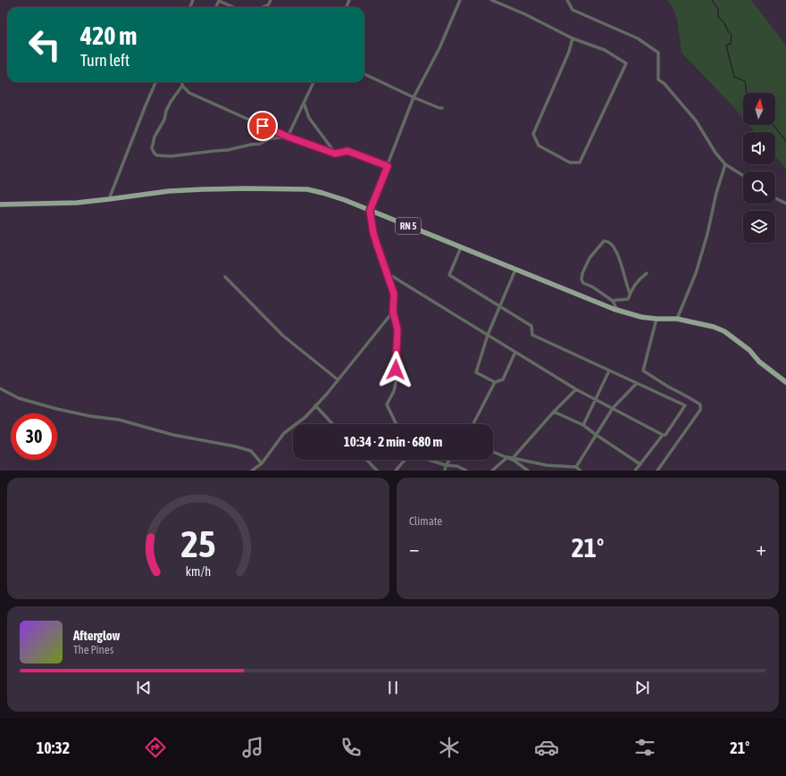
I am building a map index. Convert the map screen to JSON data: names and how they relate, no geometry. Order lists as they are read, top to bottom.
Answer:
{
  "streets": {
    "main road": ["RN 5"]
  },
  "north": "top",
  "page": {
    "turn": ["420 m", "Turn left"],
    "limit": "30",
    "trip": "10:34 · 2 min · 680 m",
    "tile": "Climate",
    "heat": ["−", "21°", "+"],
    "song": ["Afterglow", "The Pines"],
    "tabs": ["10:32", "21°"],
    "gauge": ["25", "km/h"]
  }
}
